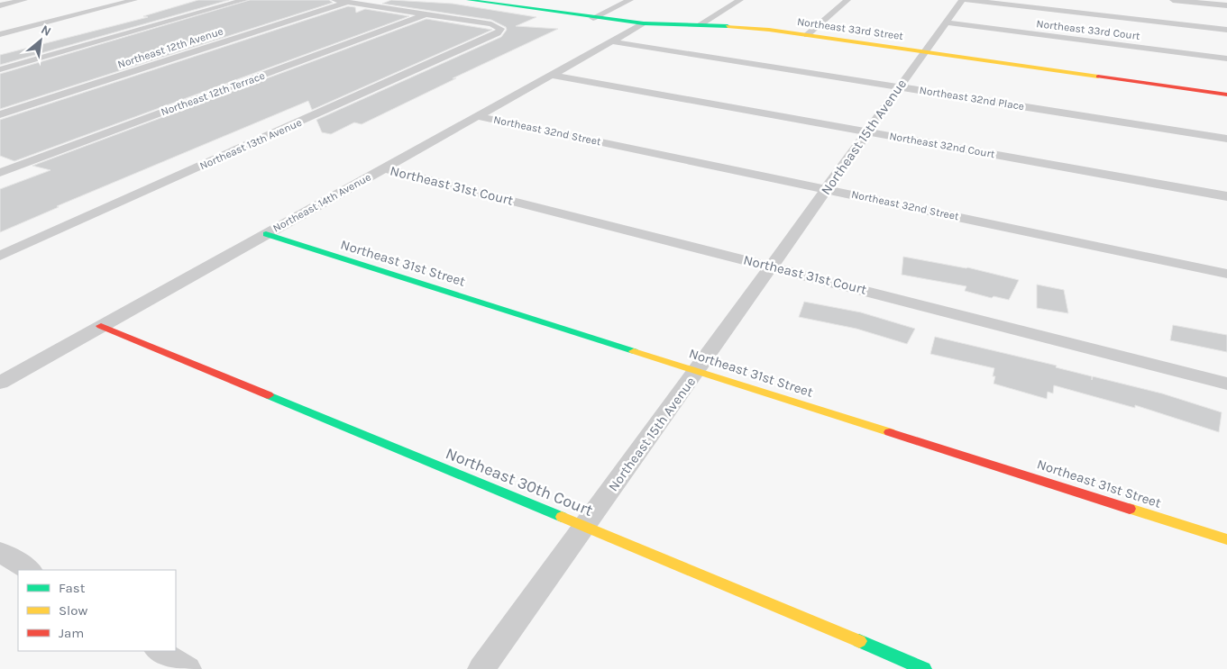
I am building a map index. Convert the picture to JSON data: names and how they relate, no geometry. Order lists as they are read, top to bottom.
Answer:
{
  "streets": {
    "street": [
      "Northeast 33rd Street",
      "Northeast 33rd Court",
      "Northeast 12th Avenue",
      "Northeast 12th Terrace",
      "Northeast 32nd Place",
      "Northeast 32nd Street",
      "Northeast 15th Avenue",
      "Northeast 13th Avenue",
      "Northeast 32nd Court",
      "Northeast 31st Court",
      "Northeast 14th Avenue",
      "Northeast 31st Street",
      "Northeast 30th Court"
    ]
  },
  "crossings": [
    ["Northeast 33rd Street", "Northeast 15th Avenue"],
    ["Northeast 33rd Street", "Northeast 14th Avenue"],
    ["Northeast 33rd Court", "Northeast 15th Avenue"],
    ["Northeast 12th Terrace", "Northeast 13th Avenue"],
    ["Northeast 32nd Place", "Northeast 15th Avenue"],
    ["Northeast 32nd Place", "Northeast 14th Avenue"],
    ["Northeast 32nd Street", "Northeast 15th Avenue"],
    ["Northeast 32nd Street", "Northeast 14th Avenue"],
    ["Northeast 15th Avenue", "Northeast 32nd Court"],
    ["Northeast 15th Avenue", "Northeast 31st Court"],
    ["Northeast 15th Avenue", "Northeast 31st Street"],
    ["Northeast 15th Avenue", "Northeast 30th Court"],
    ["Northeast 32nd Court", "Northeast 14th Avenue"],
    ["Northeast 31st Court", "Northeast 14th Avenue"],
    ["Northeast 14th Avenue", "Northeast 31st Street"],
    ["Northeast 14th Avenue", "Northeast 30th Court"]
  ],
  "legend": ["Fast", "Slow", "Jam"],
  "north": "top right"
}
